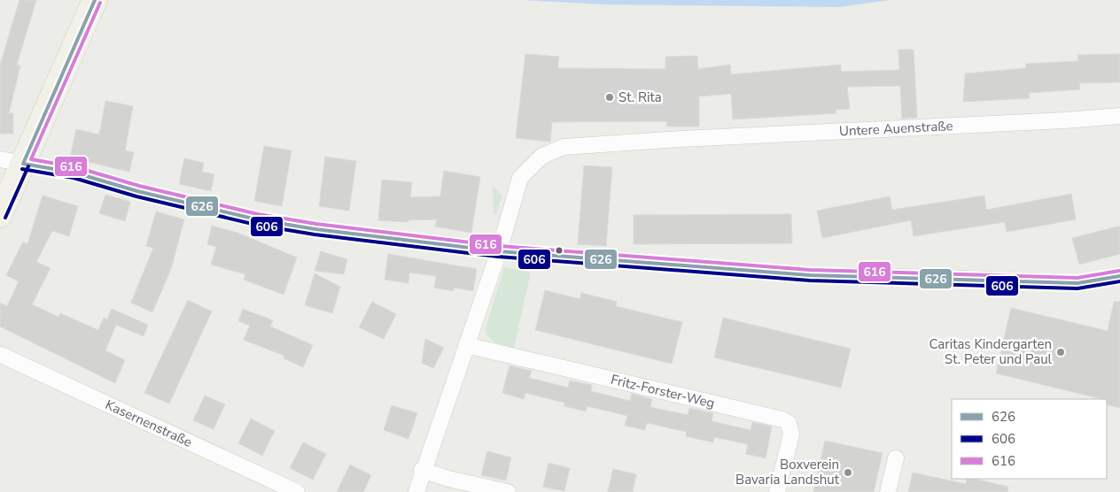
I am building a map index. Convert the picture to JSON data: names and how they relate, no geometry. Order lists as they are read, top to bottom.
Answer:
{
  "streets": {
    "street": ["Untere Auenstraße", "Fritz-Forster-Weg", "Kasernenstraße"]
  },
  "places": ["St. Rita", "Caritas Kindergarten St. Peter und Paul", "Boxverein Bavaria Landshut"],
  "lines": ["transit line 626", "transit line 616", "transit line 606"],
  "legend": ["626", "606", "616"]
}
